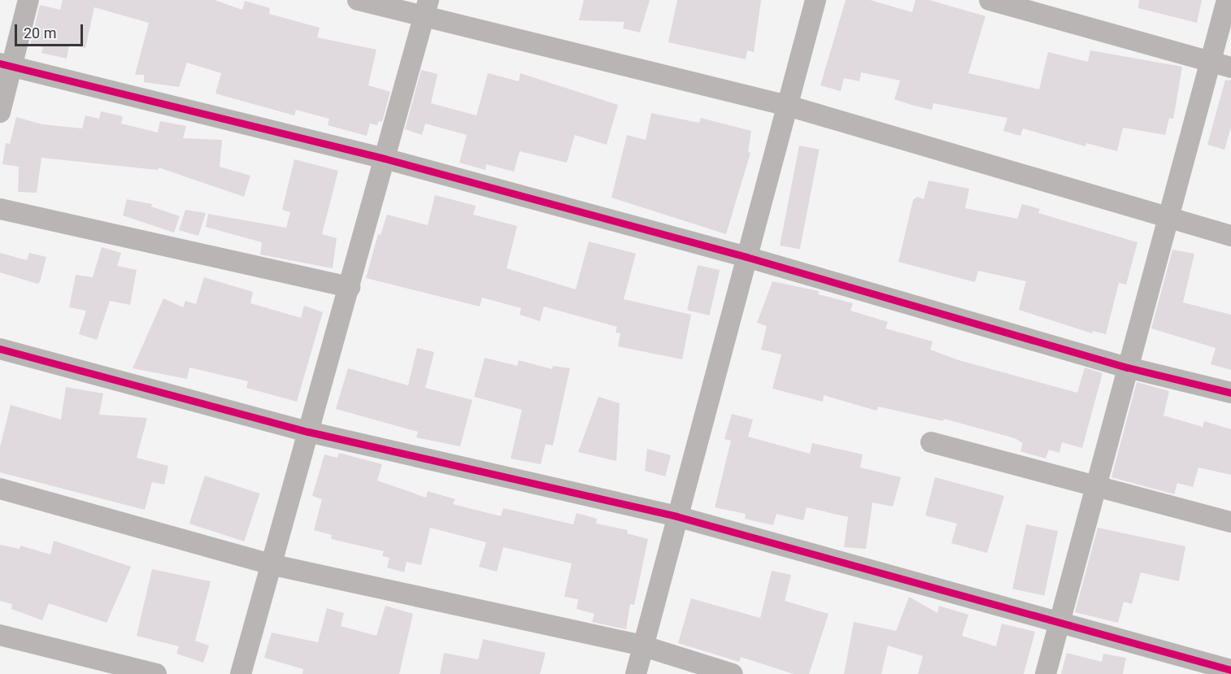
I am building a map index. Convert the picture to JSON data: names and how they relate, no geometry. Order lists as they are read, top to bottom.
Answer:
{
  "scale_bar": "20 m"
}
